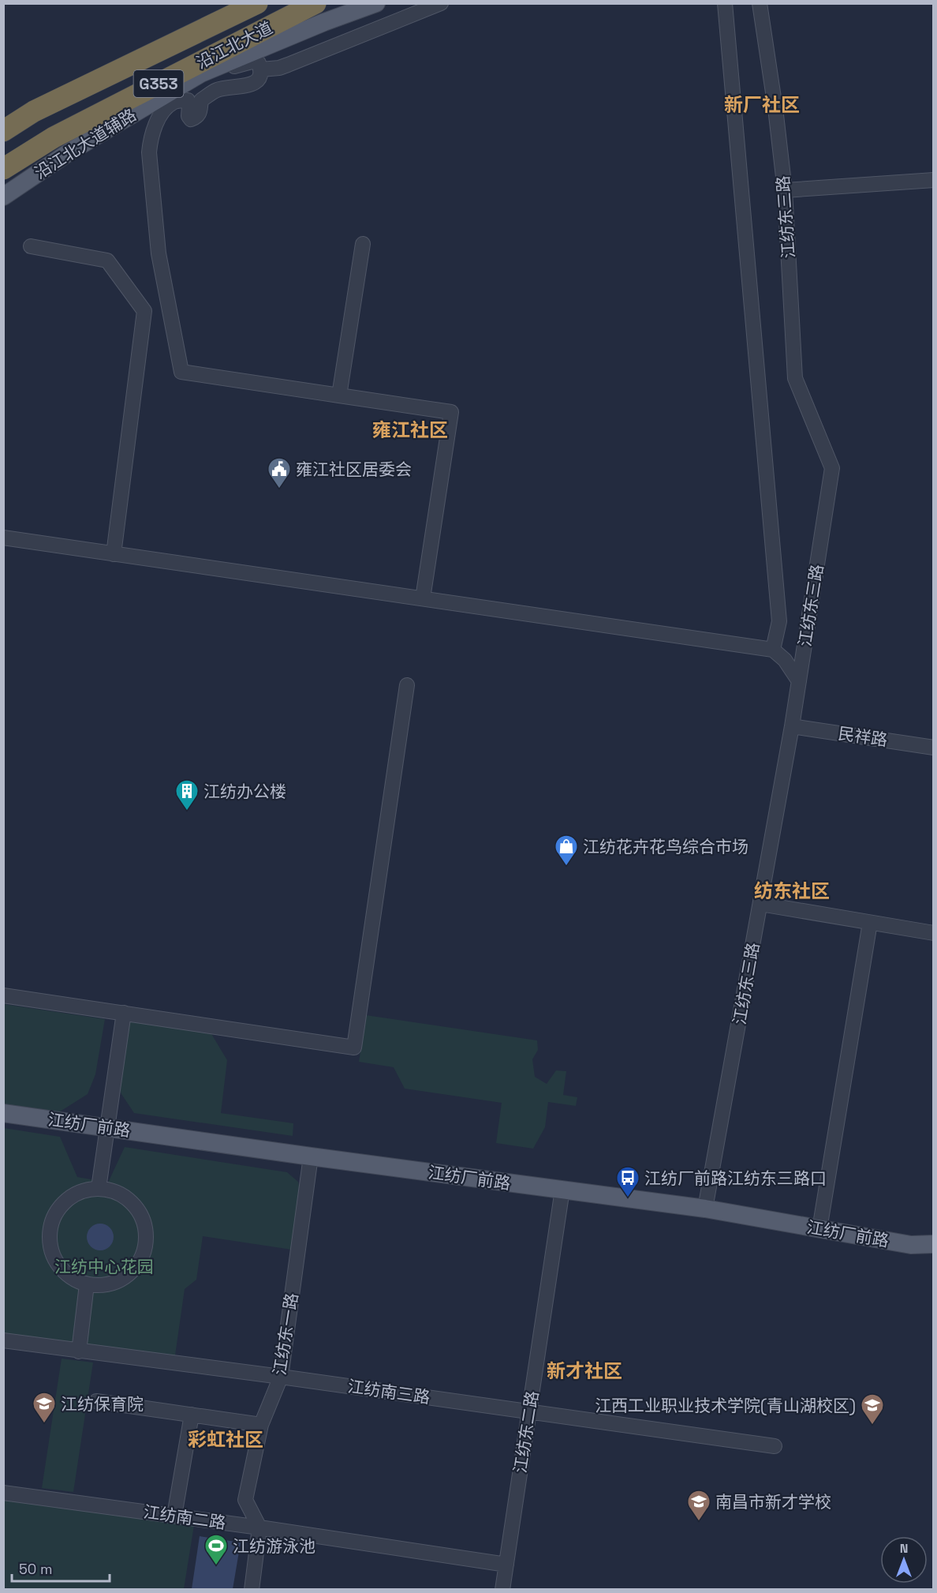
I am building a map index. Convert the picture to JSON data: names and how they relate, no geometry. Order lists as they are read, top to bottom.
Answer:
{
  "streets": {
    "highway": ["沿江北大道", "G353"],
    "main road": ["沿江北大道辅路", "江纺厂前路"],
    "street": [
      "江纺东三路",
      "民祥路",
      "江纺东一路",
      "江纺南三路",
      "江纺东二路",
      "江纺南二路"
    ]
  },
  "crossings": [
    ["江纺东三路", "民祥路"],
    ["江纺东三路", "江纺厂前路"],
    ["江纺厂前路", "江纺东一路"],
    ["江纺厂前路", "江纺东二路"],
    ["江纺东一路", "江纺南三路"],
    ["江纺东一路", "江纺南二路"],
    ["江纺南三路", "江纺东二路"],
    ["江纺东二路", "江纺南二路"]
  ],
  "districts": [
    "新厂社区",
    "雍江社区",
    "纺东社区",
    "新才社区",
    "彩虹社区"
  ],
  "parks": ["江纺中心花园"],
  "places": {
    "public building": ["雍江社区居委会"],
    "building": ["江纺办公楼"],
    "shop": ["江纺花卉花鸟综合市场"],
    "bus stop": ["江纺厂前路江纺东三路口"],
    "school or university": ["江纺保育院", "江西工业职业技术学院(青山湖校区)", "南昌市新才学校"],
    "sports": ["江纺游泳池"]
  },
  "scale_bar": "50 m",
  "north": "top"
}
